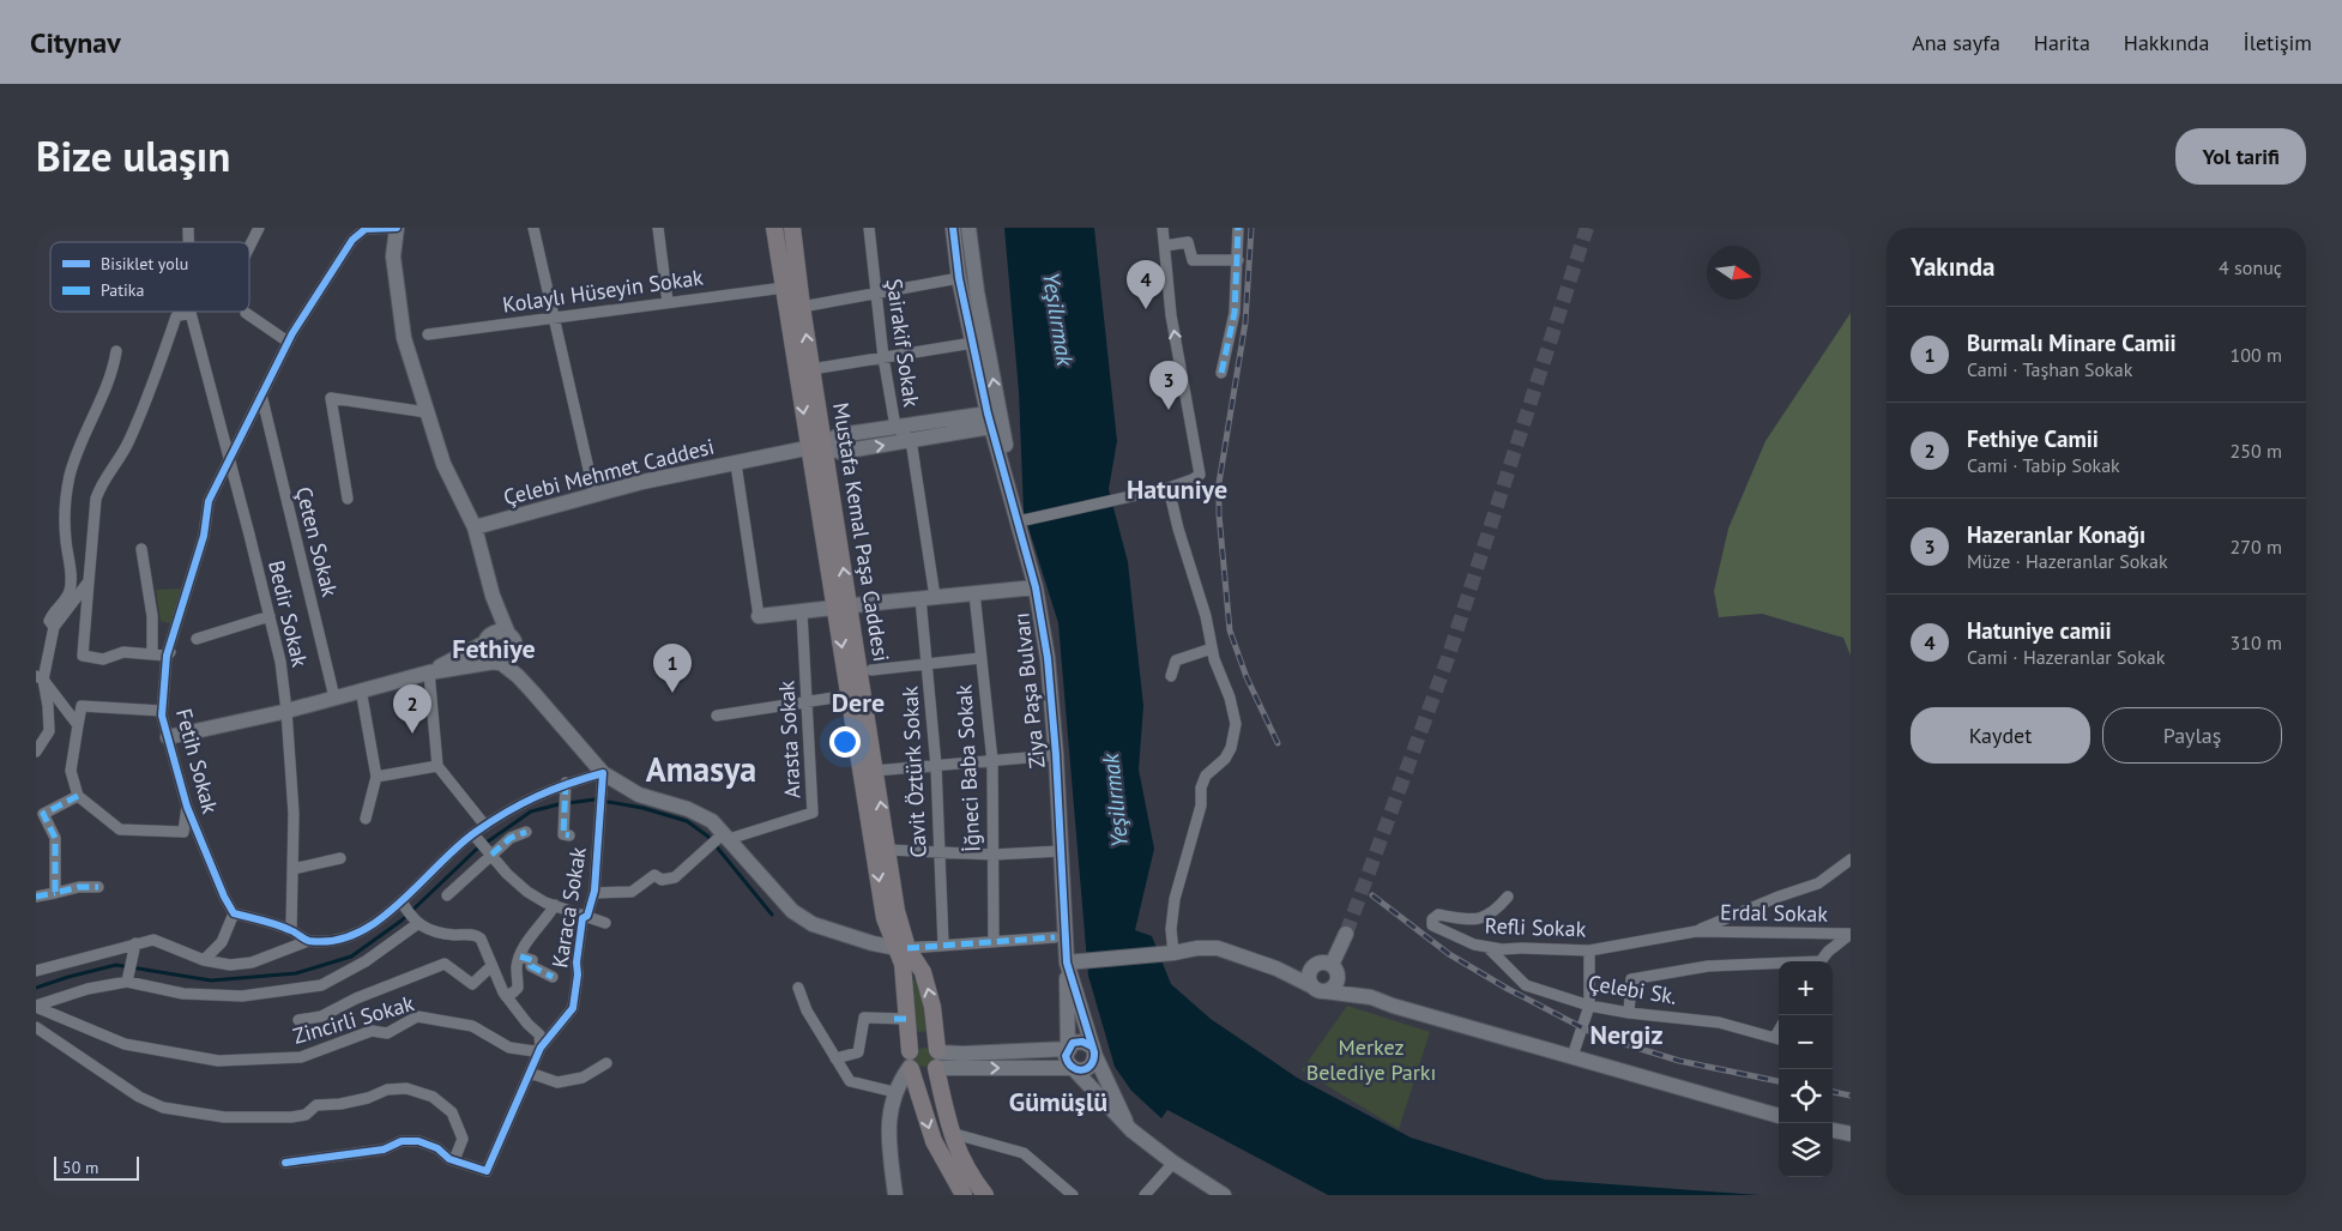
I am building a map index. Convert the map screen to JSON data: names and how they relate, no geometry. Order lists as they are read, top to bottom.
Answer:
{
  "streets": {
    "main road": ["Mustafa Kemal Paşa Caddesi"],
    "street": [
      "Kolaylı Hüseyin Sokak",
      "Şairakif Sokak",
      "Çelebi Mehmet Caddesi",
      "Çeten Sokak",
      "Bedir Sokak",
      "Ziya Paşa Bulvarı",
      "Arasta Sokak",
      "Fetih Sokak",
      "İğneci Baba Sokak",
      "Cavit Öztürk Sokak",
      "Karaca Sokak",
      "Erdal Sokak",
      "Refli Sokak",
      "Çelebi Sk.",
      "Zincirli Sokak"
    ]
  },
  "crossings": [
    ["Kolaylı Hüseyin Sokak", "Mustafa Kemal Paşa Caddesi"],
    ["Çelebi Mehmet Caddesi", "Mustafa Kemal Paşa Caddesi"],
    ["Çeten Sokak", "Fetih Sokak"],
    ["Bedir Sokak", "Fetih Sokak"],
    ["Karaca Sokak", "Zincirli Sokak"],
    ["Erdal Sokak", "Refli Sokak"],
    ["Refli Sokak", "Çelebi Sk."]
  ],
  "districts": [
    "Hatuniye",
    "Fethiye",
    "Dere",
    "Amasya",
    "Nergiz",
    "Gümüşlü"
  ],
  "water": ["Yeşilırmak"],
  "parks": ["Merkez Belediye Parkı"],
  "legend": ["Bisiklet yolu", "Patika"],
  "scale_bar": "50 m",
  "north": "right",
  "page": {
    "header": "Citynav",
    "nav": [
      "Ana sayfa",
      "Harita",
      "Hakkında",
      "İletişim"
    ],
    "title": "Bize ulaşın",
    "buttons": [
      "Yol tarifi",
      ["Kaydet", "Paylaş"]
    ],
    "heading": ["Yakında", "4 sonuç"],
    "pins": [
      "4",
      "3",
      "1",
      "2"
    ],
    "list": [
      {
        "mark": "1",
        "name": "Burmalı Minare Camii",
        "note": "Cami · Taşhan Sokak",
        "value": "100 m"
      },
      {
        "mark": "2",
        "name": "Fethiye Camii",
        "note": "Cami · Tabip Sokak",
        "value": "250 m"
      },
      {
        "mark": "3",
        "name": "Hazeranlar Konağı",
        "note": "Müze · Hazeranlar Sokak",
        "value": "270 m"
      },
      {
        "mark": "4",
        "name": "Hatuniye camii",
        "note": "Cami · Hazeranlar Sokak",
        "value": "310 m"
      }
    ],
    "map_buttons": ["+", "−"],
    "scale": "50 m"
  }
}
